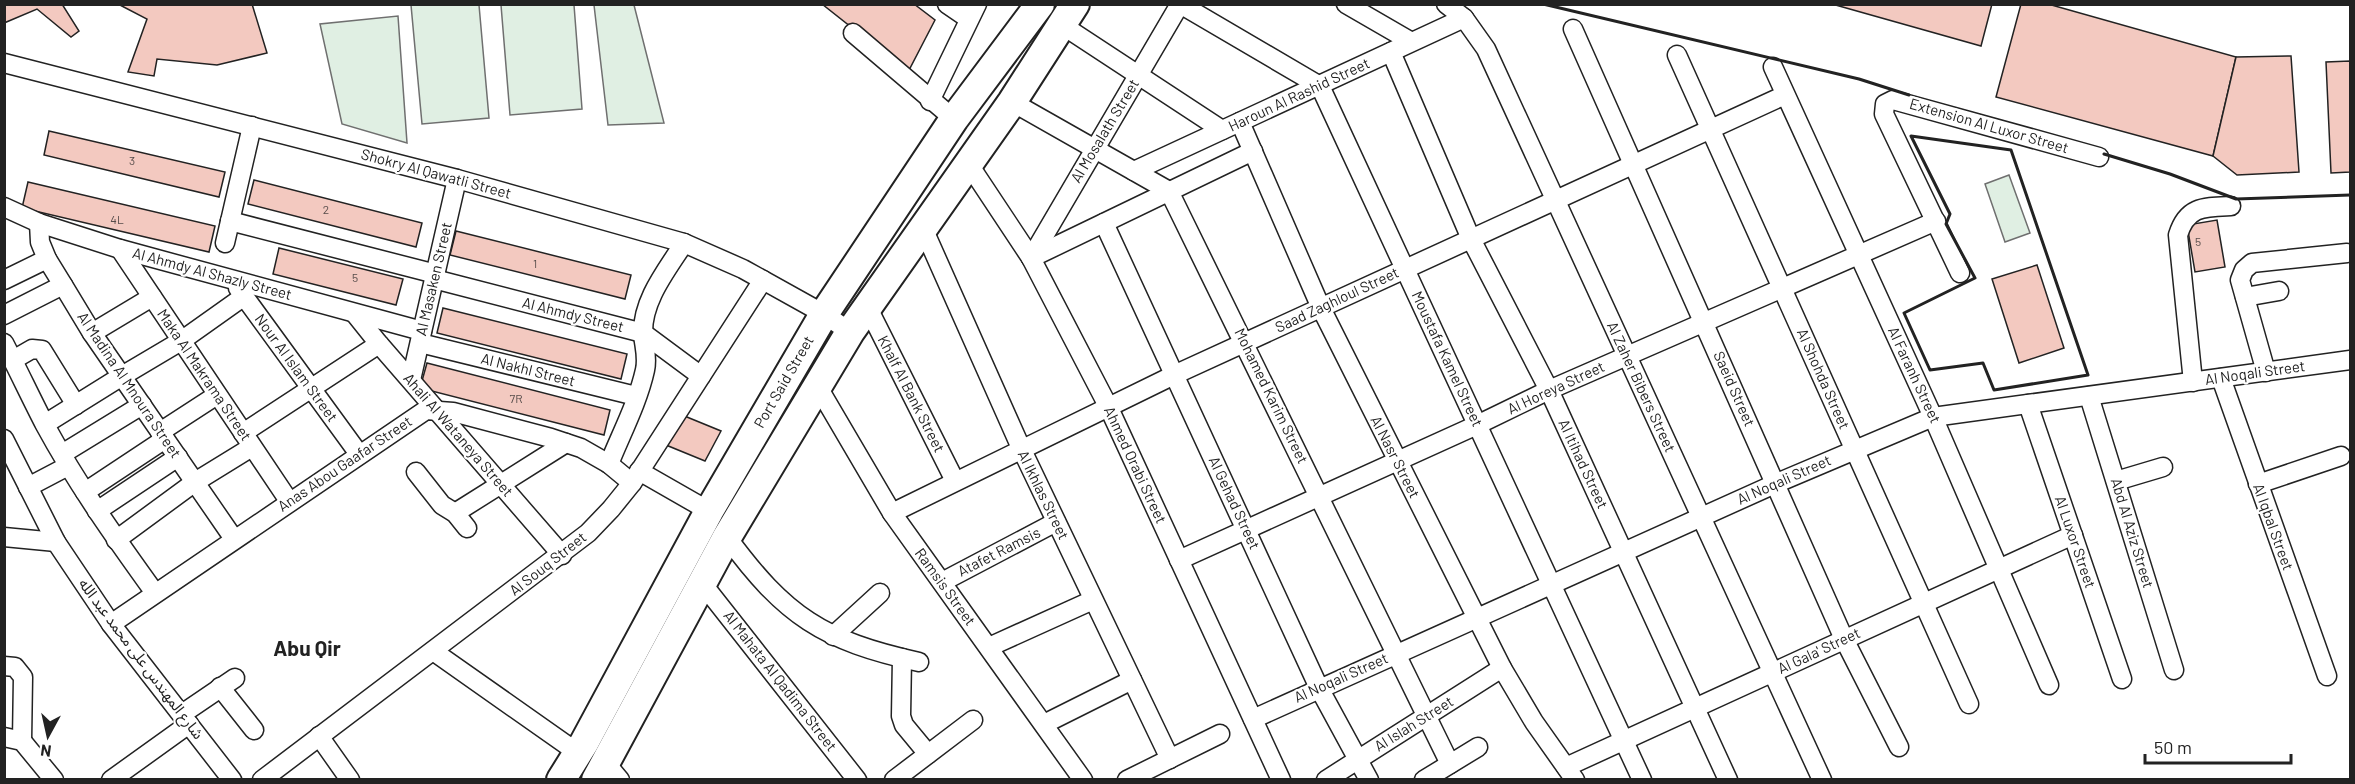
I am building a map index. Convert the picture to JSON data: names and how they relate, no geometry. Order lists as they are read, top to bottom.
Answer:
{
  "streets": {
    "main road": ["Port Said Street"],
    "street": [
      "Haroun Al Rashid Street",
      "Extension Al Luxor Street",
      "Al Mosalath Street",
      "Shokry Al Qawatli Street",
      "Al Ahmdy Al Shazly Street",
      "Al Masaken Street",
      "Saad Zaghloul Street",
      "Al Ahmdy Street",
      "Moustafa Kamel Street",
      "Nour Al Islam Street",
      "Al Nakhl Street",
      "Al Noqali Street",
      "Maka Al Makrama Street",
      "Al Faranh Street",
      "Al Shohda Street",
      "Al Madina Al Mnoura Street",
      "Al Zaher Bibers Street",
      "Al Horeya Street",
      "Saeid Street",
      "Khalf Al Bank Street",
      "Mohamed Karim Street",
      "Ahali Al Wataneya Street",
      "Al Nasr Street",
      "Anas Abou Gaafar Street",
      "Al Itihad Street",
      "Ahmed Orabi Street",
      "Al Ikhlas Street",
      "Al Gehad Street",
      "Al Iqbal Street",
      "Abd Al Aziz Street",
      "Al Luxor Street",
      "Atafet Ramsis",
      "Al Souq Street",
      "Ramsis Street",
      "Al Gala' Street",
      "شارع المهندس على محمد عبد الله",
      "Al Mahata Al Qadima Street",
      "Al Islah Street"
    ]
  },
  "crossings": [
    ["Haroun Al Rashid Street", "Moustafa Kamel Street"],
    ["Haroun Al Rashid Street", "Al Zaher Bibers Street"],
    ["Haroun Al Rashid Street", "Al Nasr Street"],
    ["Haroun Al Rashid Street", "Al Itihad Street"],
    ["Extension Al Luxor Street", "Al Horeya Street"],
    ["Al Mosalath Street", "Ahmed Orabi Street"],
    ["Shokry Al Qawatli Street", "Al Masaken Street"],
    ["Shokry Al Qawatli Street", "Port Said Street"],
    ["Shokry Al Qawatli Street", "Al Souq Street"],
    ["Al Ahmdy Al Shazly Street", "Al Masaken Street"],
    ["Al Ahmdy Al Shazly Street", "Nour Al Islam Street"],
    ["Al Ahmdy Al Shazly Street", "Al Nakhl Street"],
    ["Al Ahmdy Al Shazly Street", "Maka Al Makrama Street"],
    ["Al Ahmdy Al Shazly Street", "Al Madina Al Mnoura Street"],
    ["Al Ahmdy Al Shazly Street", "Ahali Al Wataneya Street"],
    ["Al Masaken Street", "Al Ahmdy Street"],
    ["Al Masaken Street", "Al Nakhl Street"],
    ["Al Masaken Street", "Ahali Al Wataneya Street"],
    ["Saad Zaghloul Street", "Moustafa Kamel Street"],
    ["Saad Zaghloul Street", "Al Faranh Street"],
    ["Saad Zaghloul Street", "Al Shohda Street"],
    ["Saad Zaghloul Street", "Al Zaher Bibers Street"],
    ["Saad Zaghloul Street", "Saeid Street"],
    ["Saad Zaghloul Street", "Khalf Al Bank Street"],
    ["Saad Zaghloul Street", "Mohamed Karim Street"],
    ["Saad Zaghloul Street", "Al Nasr Street"],
    ["Saad Zaghloul Street", "Al Itihad Street"],
    ["Saad Zaghloul Street", "Ahmed Orabi Street"],
    ["Saad Zaghloul Street", "Al Ikhlas Street"],
    ["Saad Zaghloul Street", "Al Gehad Street"],
    ["Saad Zaghloul Street", "Ramsis Street"],
    ["Al Ahmdy Street", "Al Souq Street"],
    ["Moustafa Kamel Street", "Al Noqali Street"],
    ["Moustafa Kamel Street", "Al Horeya Street"],
    ["Moustafa Kamel Street", "Al Gala' Street"],
    ["Nour Al Islam Street", "Anas Abou Gaafar Street"],
    ["Al Noqali Street", "Al Faranh Street"],
    ["Al Noqali Street", "Al Shohda Street"],
    ["Al Noqali Street", "Al Zaher Bibers Street"],
    ["Al Noqali Street", "Saeid Street"],
    ["Al Noqali Street", "Mohamed Karim Street"],
    ["Al Noqali Street", "Al Nasr Street"],
    ["Al Noqali Street", "Al Itihad Street"],
    ["Al Noqali Street", "Ahmed Orabi Street"],
    ["Al Noqali Street", "Al Gehad Street"],
    ["Al Noqali Street", "Al Iqbal Street"],
    ["Al Noqali Street", "Abd Al Aziz Street"],
    ["Al Noqali Street", "Al Luxor Street"],
    ["Maka Al Makrama Street", "Anas Abou Gaafar Street"],
    ["Al Faranh Street", "Al Horeya Street"],
    ["Al Faranh Street", "Al Gala' Street"],
    ["Al Shohda Street", "Al Horeya Street"],
    ["Al Shohda Street", "Al Gala' Street"],
    ["Port Said Street", "Khalf Al Bank Street"],
    ["Port Said Street", "Ahmed Orabi Street"],
    ["Port Said Street", "Al Ikhlas Street"],
    ["Port Said Street", "Ramsis Street"],
    ["Port Said Street", "Al Mahata Al Qadima Street"],
    ["Al Madina Al Mnoura Street", "Anas Abou Gaafar Street"],
    ["Al Zaher Bibers Street", "Al Horeya Street"],
    ["Al Zaher Bibers Street", "Al Gala' Street"],
    ["Al Horeya Street", "Saeid Street"],
    ["Al Horeya Street", "Mohamed Karim Street"],
    ["Al Horeya Street", "Al Nasr Street"],
    ["Al Horeya Street", "Al Itihad Street"],
    ["Al Horeya Street", "Ahmed Orabi Street"],
    ["Al Horeya Street", "Al Gehad Street"],
    ["Saeid Street", "Al Gala' Street"],
    ["Mohamed Karim Street", "Al Islah Street"],
    ["Ahali Al Wataneya Street", "Anas Abou Gaafar Street"],
    ["Ahali Al Wataneya Street", "Al Souq Street"],
    ["Al Nasr Street", "Al Gala' Street"],
    ["Al Nasr Street", "Al Islah Street"],
    ["Anas Abou Gaafar Street", "شارع المهندس على محمد عبد الله"],
    ["Al Itihad Street", "Al Gala' Street"],
    ["Al Ikhlas Street", "Atafet Ramsis"],
    ["Al Gehad Street", "Al Islah Street"],
    ["Al Luxor Street", "Al Gala' Street"],
    ["Atafet Ramsis", "Ramsis Street"]
  ],
  "districts": ["Abu Qir"],
  "house_numbers": [
    "3",
    "2",
    "4L",
    "5",
    "1",
    "5",
    "7R"
  ],
  "scale_bar": "50 m",
  "north": "bottom"
}
